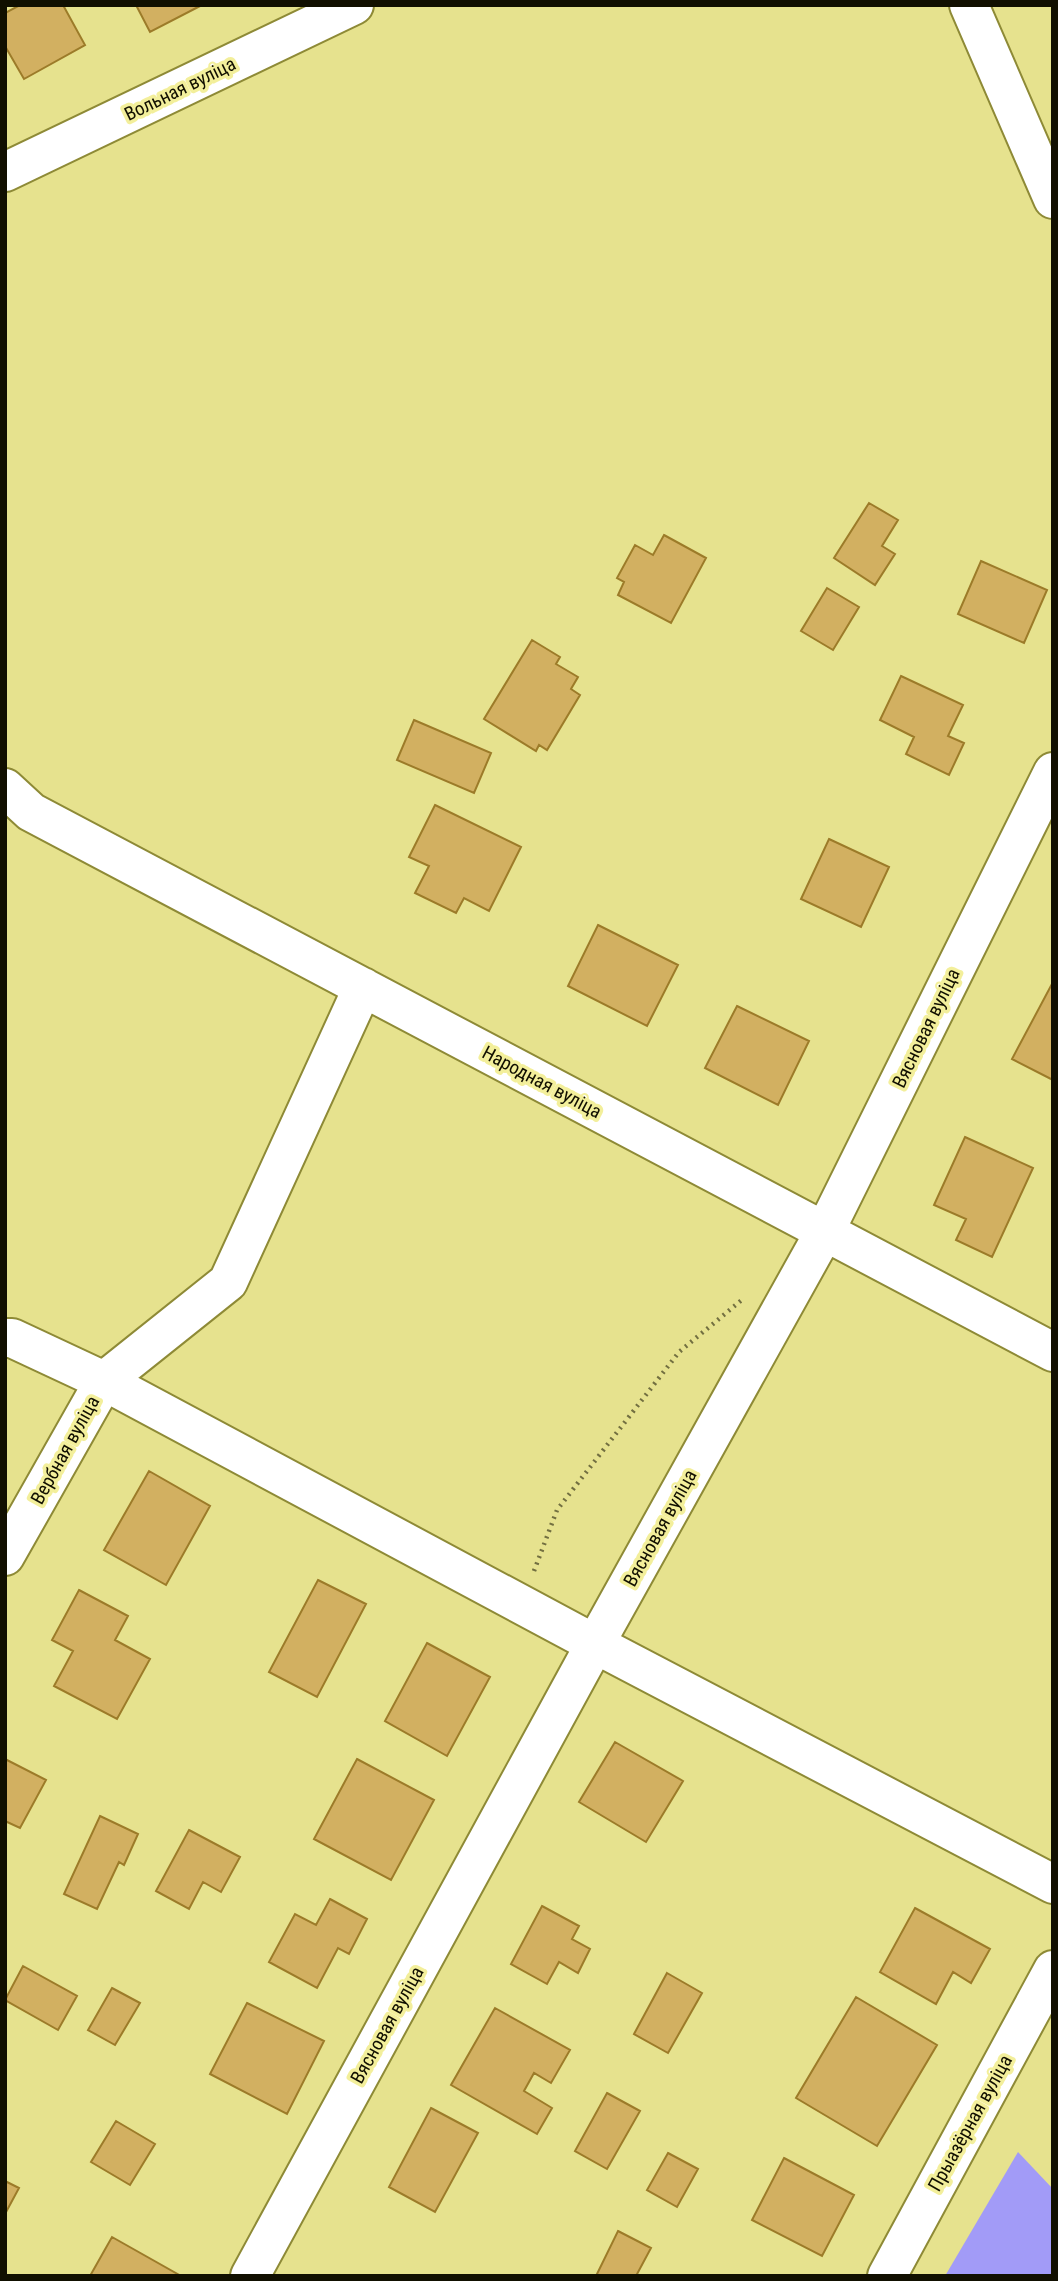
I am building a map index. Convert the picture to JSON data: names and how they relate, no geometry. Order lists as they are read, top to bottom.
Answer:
{
  "streets": {
    "street": [
      "Вольная вуліца",
      "Вясновая вуліца",
      "Народная вуліца",
      "Вербная вуліца",
      "Прыазёрная вуліца"
    ]
  },
  "crossings": [
    ["Вясновая вуліца", "Народная вуліца"]
  ]
}
